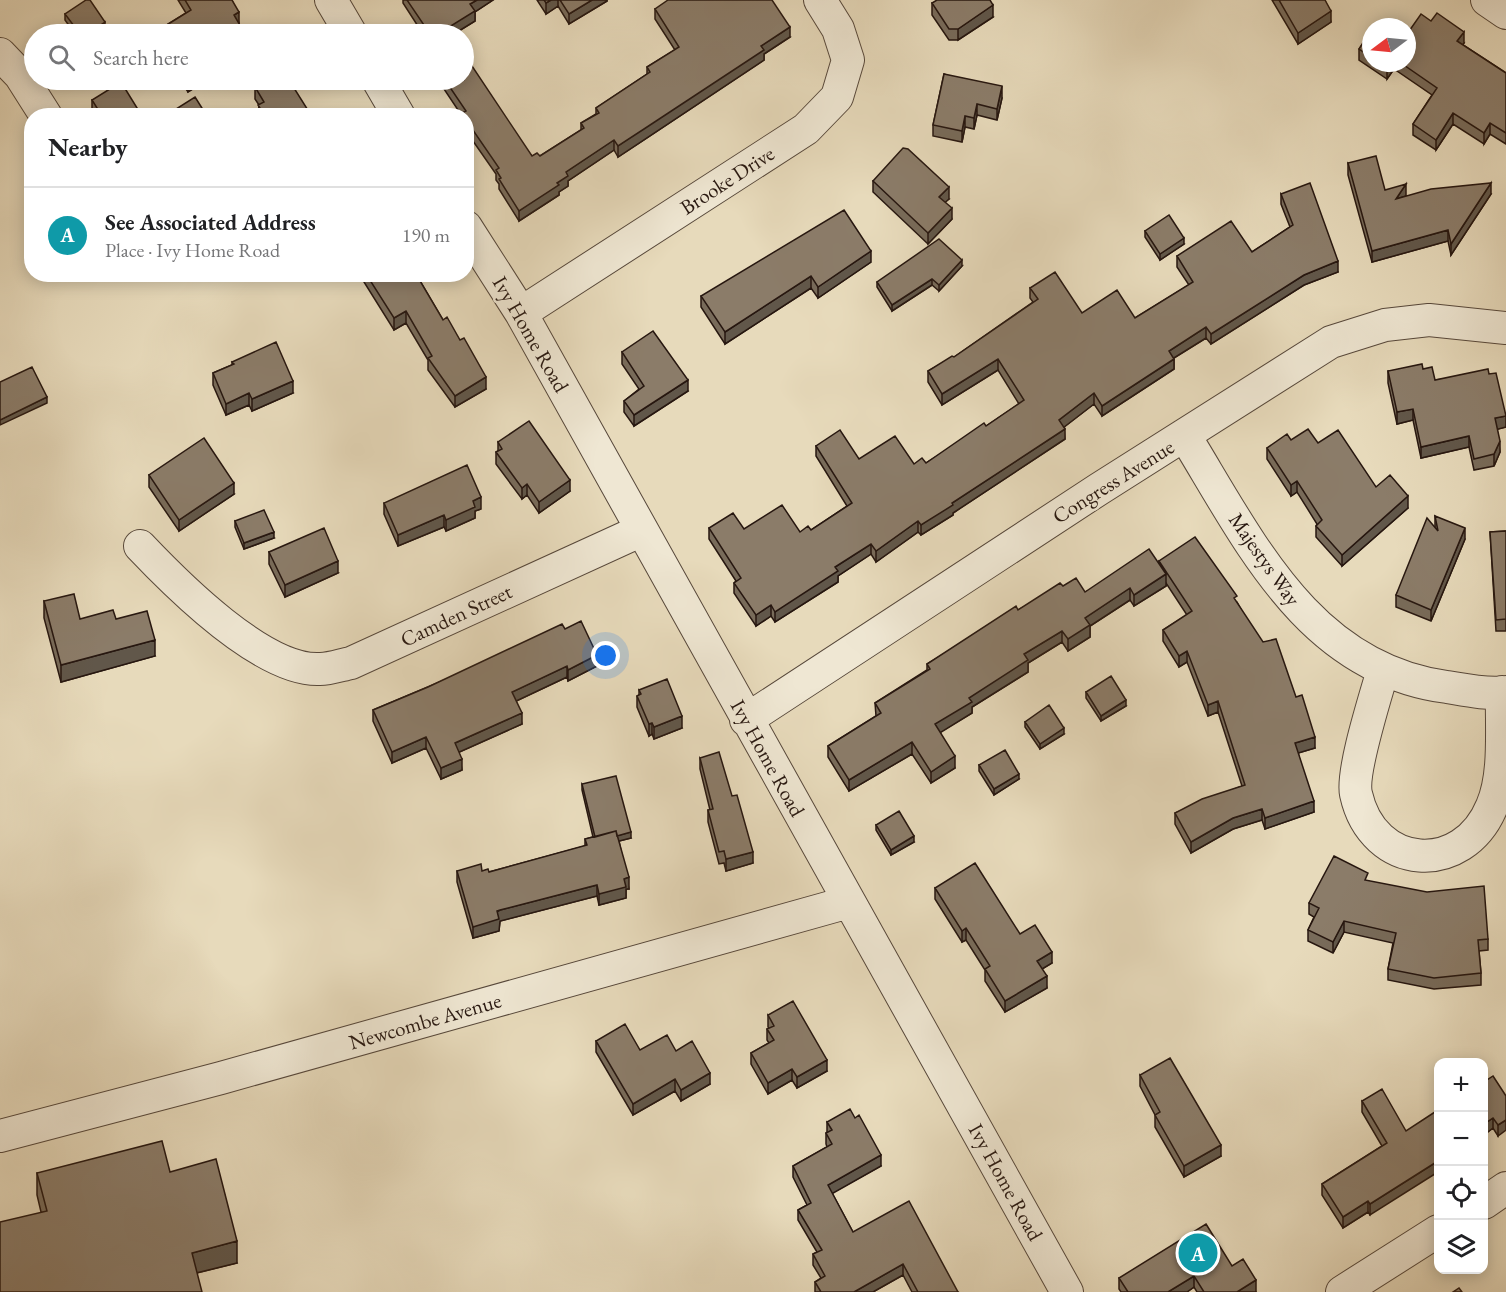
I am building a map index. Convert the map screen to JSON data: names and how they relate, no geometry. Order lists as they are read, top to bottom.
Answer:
{
  "streets": {
    "street": [
      "Brooke Drive",
      "Ivy Home Road",
      "Congress Avenue",
      "Majestys Way",
      "Camden Street",
      "Newcombe Avenue"
    ]
  },
  "crossings": [
    ["Brooke Drive", "Ivy Home Road"],
    ["Ivy Home Road", "Congress Avenue"],
    ["Ivy Home Road", "Camden Street"],
    ["Ivy Home Road", "Newcombe Avenue"],
    ["Congress Avenue", "Majestys Way"]
  ],
  "north": "left",
  "page": {
    "search": "Search here",
    "heading": "Nearby",
    "list": [
      {
        "mark": "A",
        "name": "See Associated Address",
        "note": "Place · Ivy Home Road",
        "value": "190 m"
      }
    ],
    "map_buttons": ["+", "−"],
    "pins": "A"
  }
}
